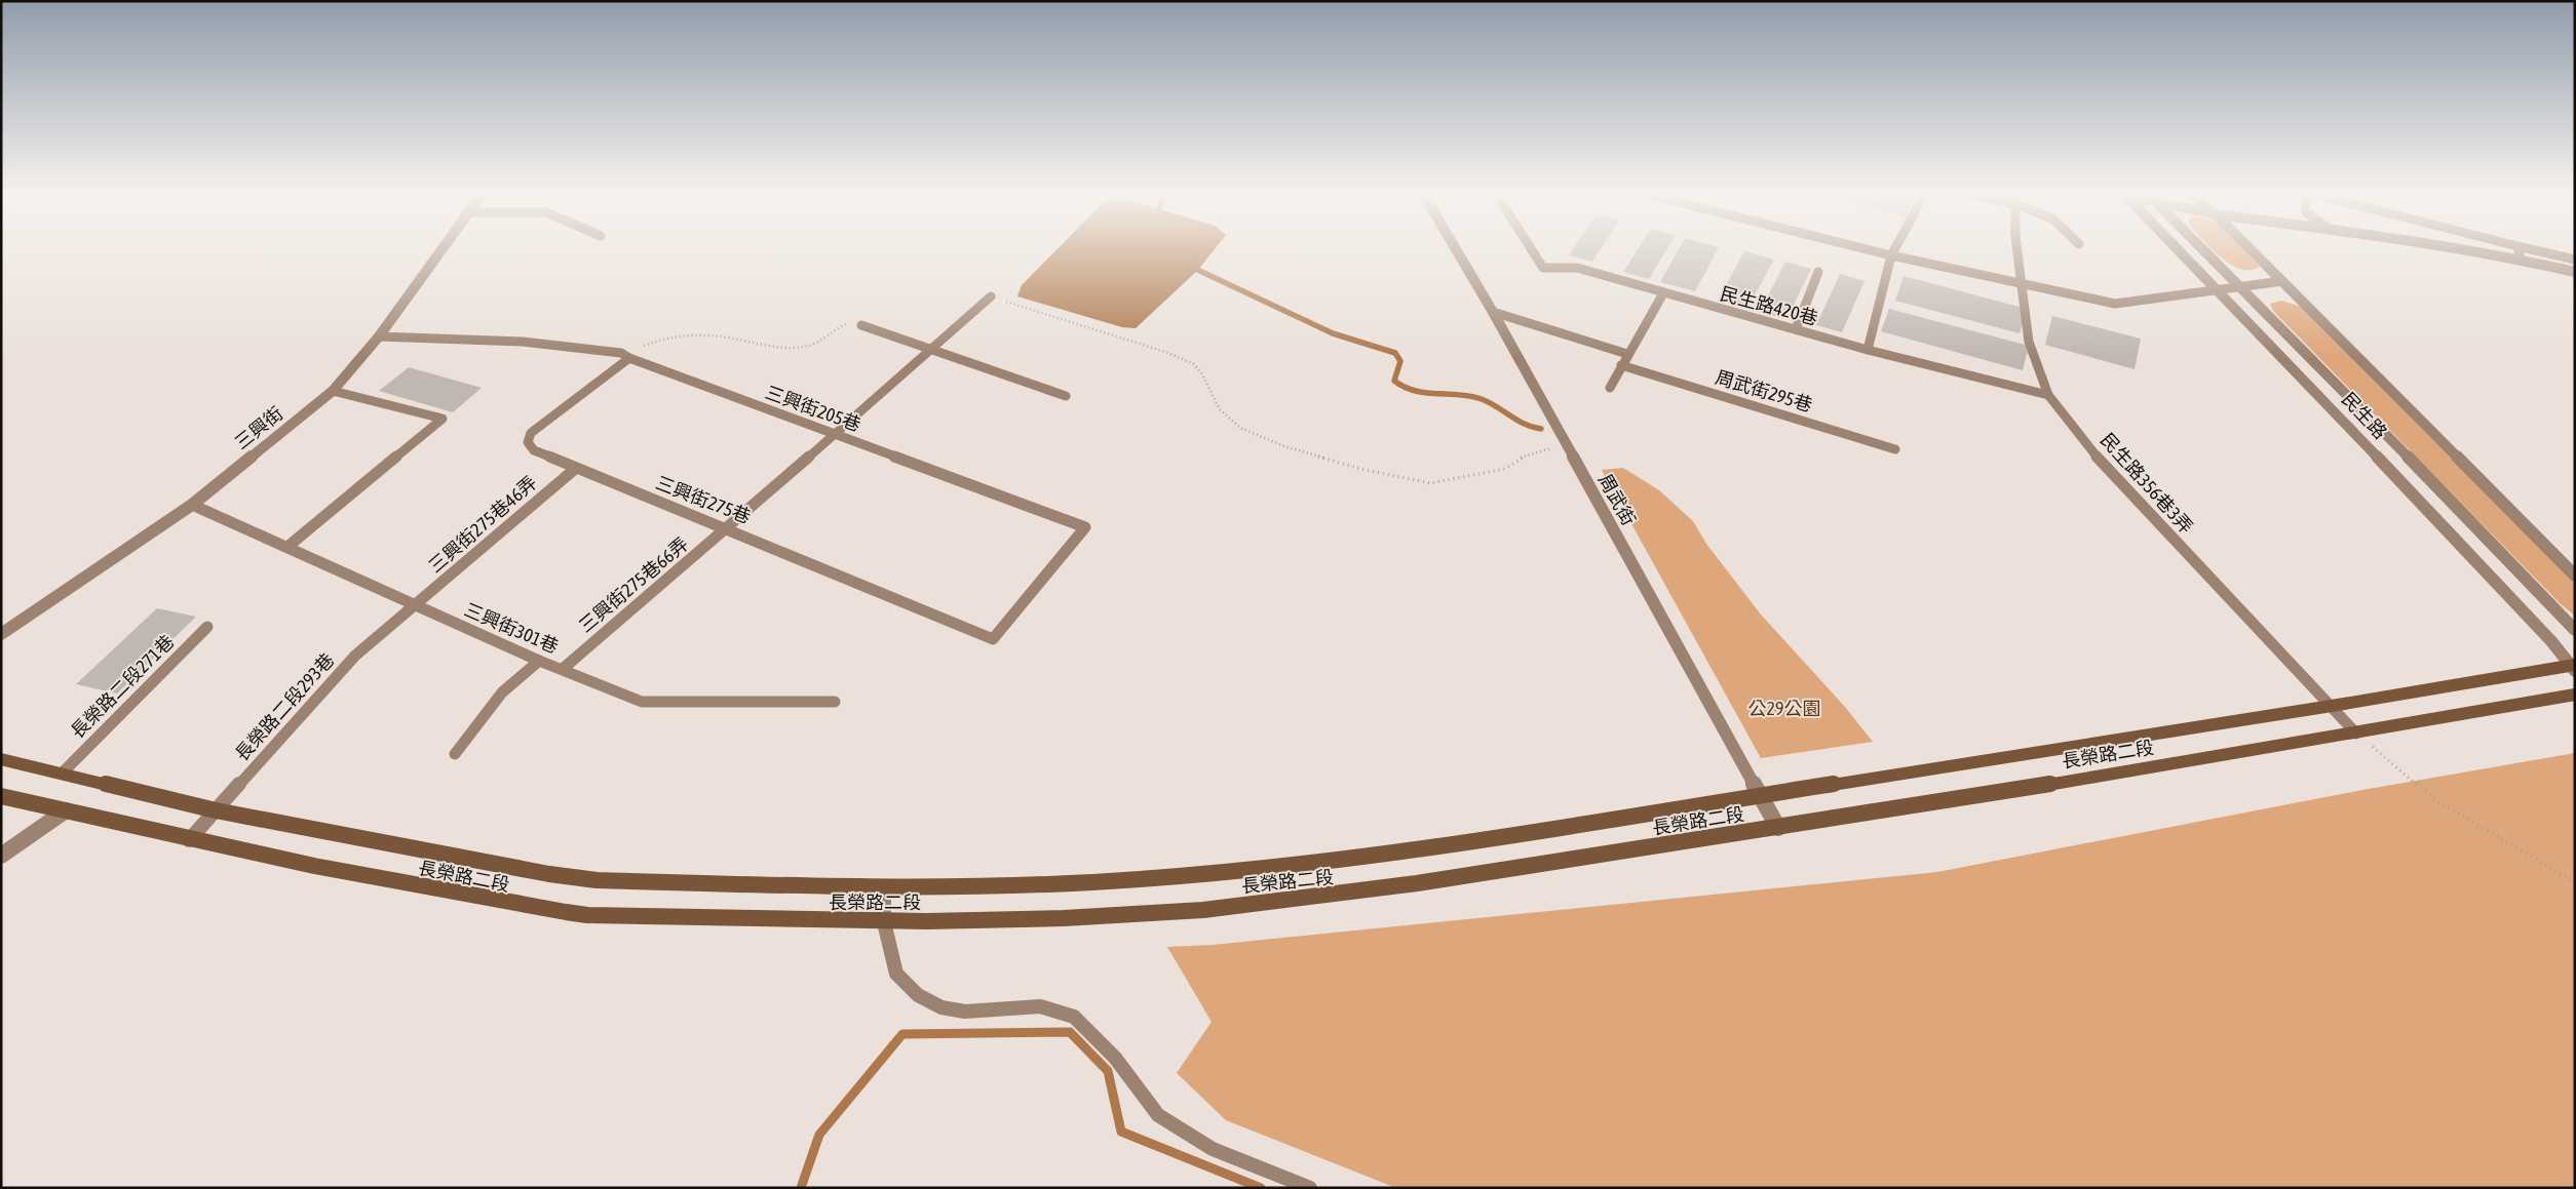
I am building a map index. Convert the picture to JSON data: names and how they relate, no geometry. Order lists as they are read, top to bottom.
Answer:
{
  "streets": {
    "main road": ["長榮路二段"],
    "street": ["民生路", "三興街", "周武街"],
    "lane": [
      "民生路420巷",
      "周武街295巷",
      "三興街205巷",
      "民生路356巷3弄",
      "三興街275巷",
      "三興街275巷46弄",
      "三興街275巷66弄",
      "三興街301巷",
      "長榮路二段271巷",
      "長榮路二段293巷"
    ]
  },
  "crossings": [
    ["民生路420巷", "民生路356巷3弄"],
    ["三興街205巷", "三興街"],
    ["三興街205巷", "三興街275巷"],
    ["三興街205巷", "三興街275巷66弄"],
    ["民生路", "長榮路二段"],
    ["三興街", "三興街301巷"],
    ["民生路356巷3弄", "長榮路二段"],
    ["三興街275巷", "三興街275巷46弄"],
    ["三興街275巷", "三興街275巷66弄"],
    ["周武街", "長榮路二段"],
    ["三興街275巷46弄", "三興街301巷"],
    ["三興街275巷46弄", "長榮路二段293巷"],
    ["三興街275巷66弄", "三興街301巷"],
    ["三興街301巷", "長榮路二段293巷"],
    ["長榮路二段271巷", "長榮路二段"],
    ["長榮路二段293巷", "長榮路二段"]
  ],
  "parks": ["公29公園"]
}
